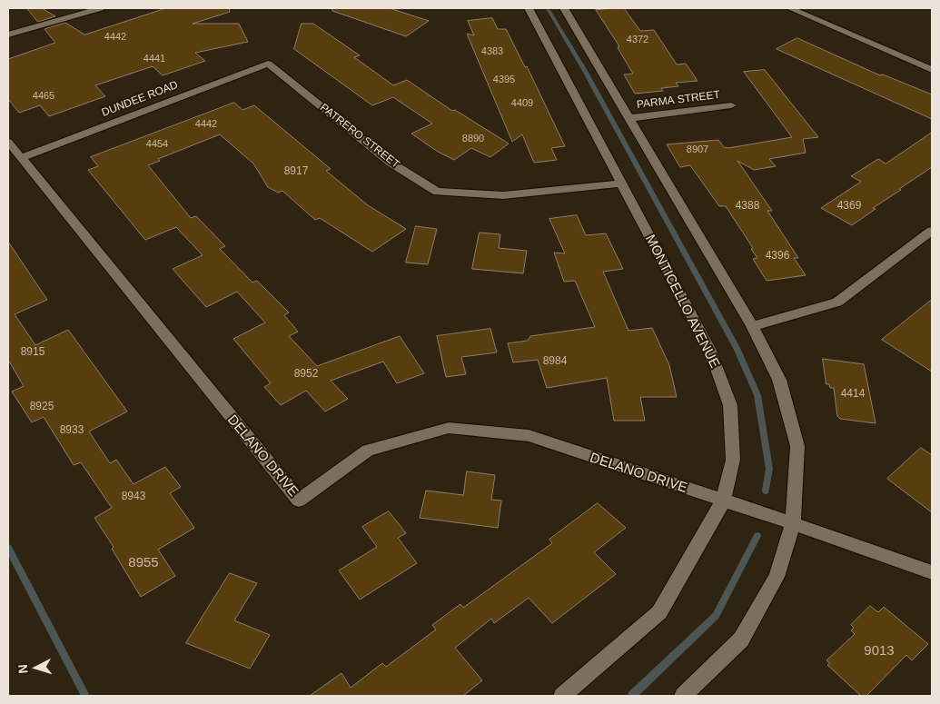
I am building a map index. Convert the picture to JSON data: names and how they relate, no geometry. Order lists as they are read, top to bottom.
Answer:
{
  "streets": {
    "street": [
      "DUNDEE ROAD",
      "PARMA STREET",
      "PATRERO STREET",
      "MONTICELLO AVENUE",
      "DELANO DRIVE"
    ]
  },
  "crossings": [
    ["DUNDEE ROAD", "PATRERO STREET"],
    ["DUNDEE ROAD", "DELANO DRIVE"],
    ["PATRERO STREET", "MONTICELLO AVENUE"],
    ["MONTICELLO AVENUE", "DELANO DRIVE"]
  ],
  "house_numbers": [
    "4442",
    "4372",
    "4383",
    "4441",
    "4395",
    "4465",
    "4409",
    "4442",
    "8890",
    "4454",
    "8907",
    "8917",
    "4388",
    "4369",
    "4396",
    "8915",
    "8984",
    "8952",
    "4414",
    "8925",
    "8933",
    "8943",
    "8955",
    "9013"
  ],
  "north": "left"
}
